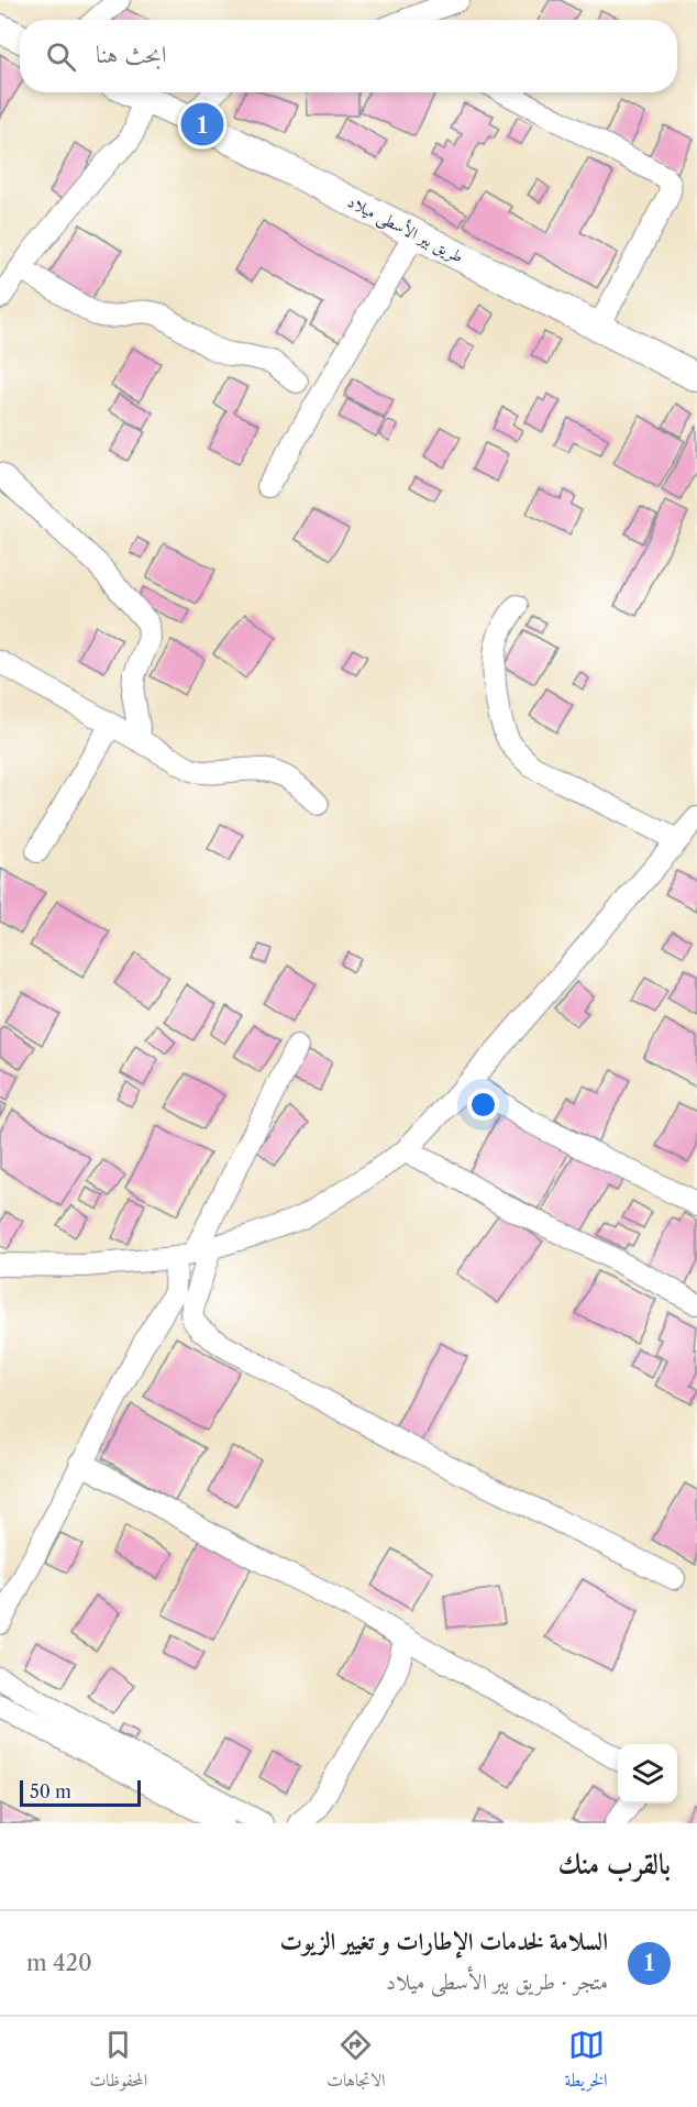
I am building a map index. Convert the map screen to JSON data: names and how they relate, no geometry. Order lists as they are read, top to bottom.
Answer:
{
  "streets": {
    "main road": ["طريق بير الأسطى ميلاد"]
  },
  "scale_bar": "50 m",
  "page": {
    "search": "ابحث هنا",
    "pins": "1",
    "scale": "50 m",
    "heading": "بالقرب منك",
    "list": [
      {
        "mark": "1",
        "name": "السلامة لخدمات الإطارات و تغيير الزيوت",
        "note": "متجر · طريق بير الأسطى ميلاد",
        "value": "420 m"
      }
    ],
    "nav": ["الخريطة", "الاتجاهات", "المحفوظات"]
  }
}
